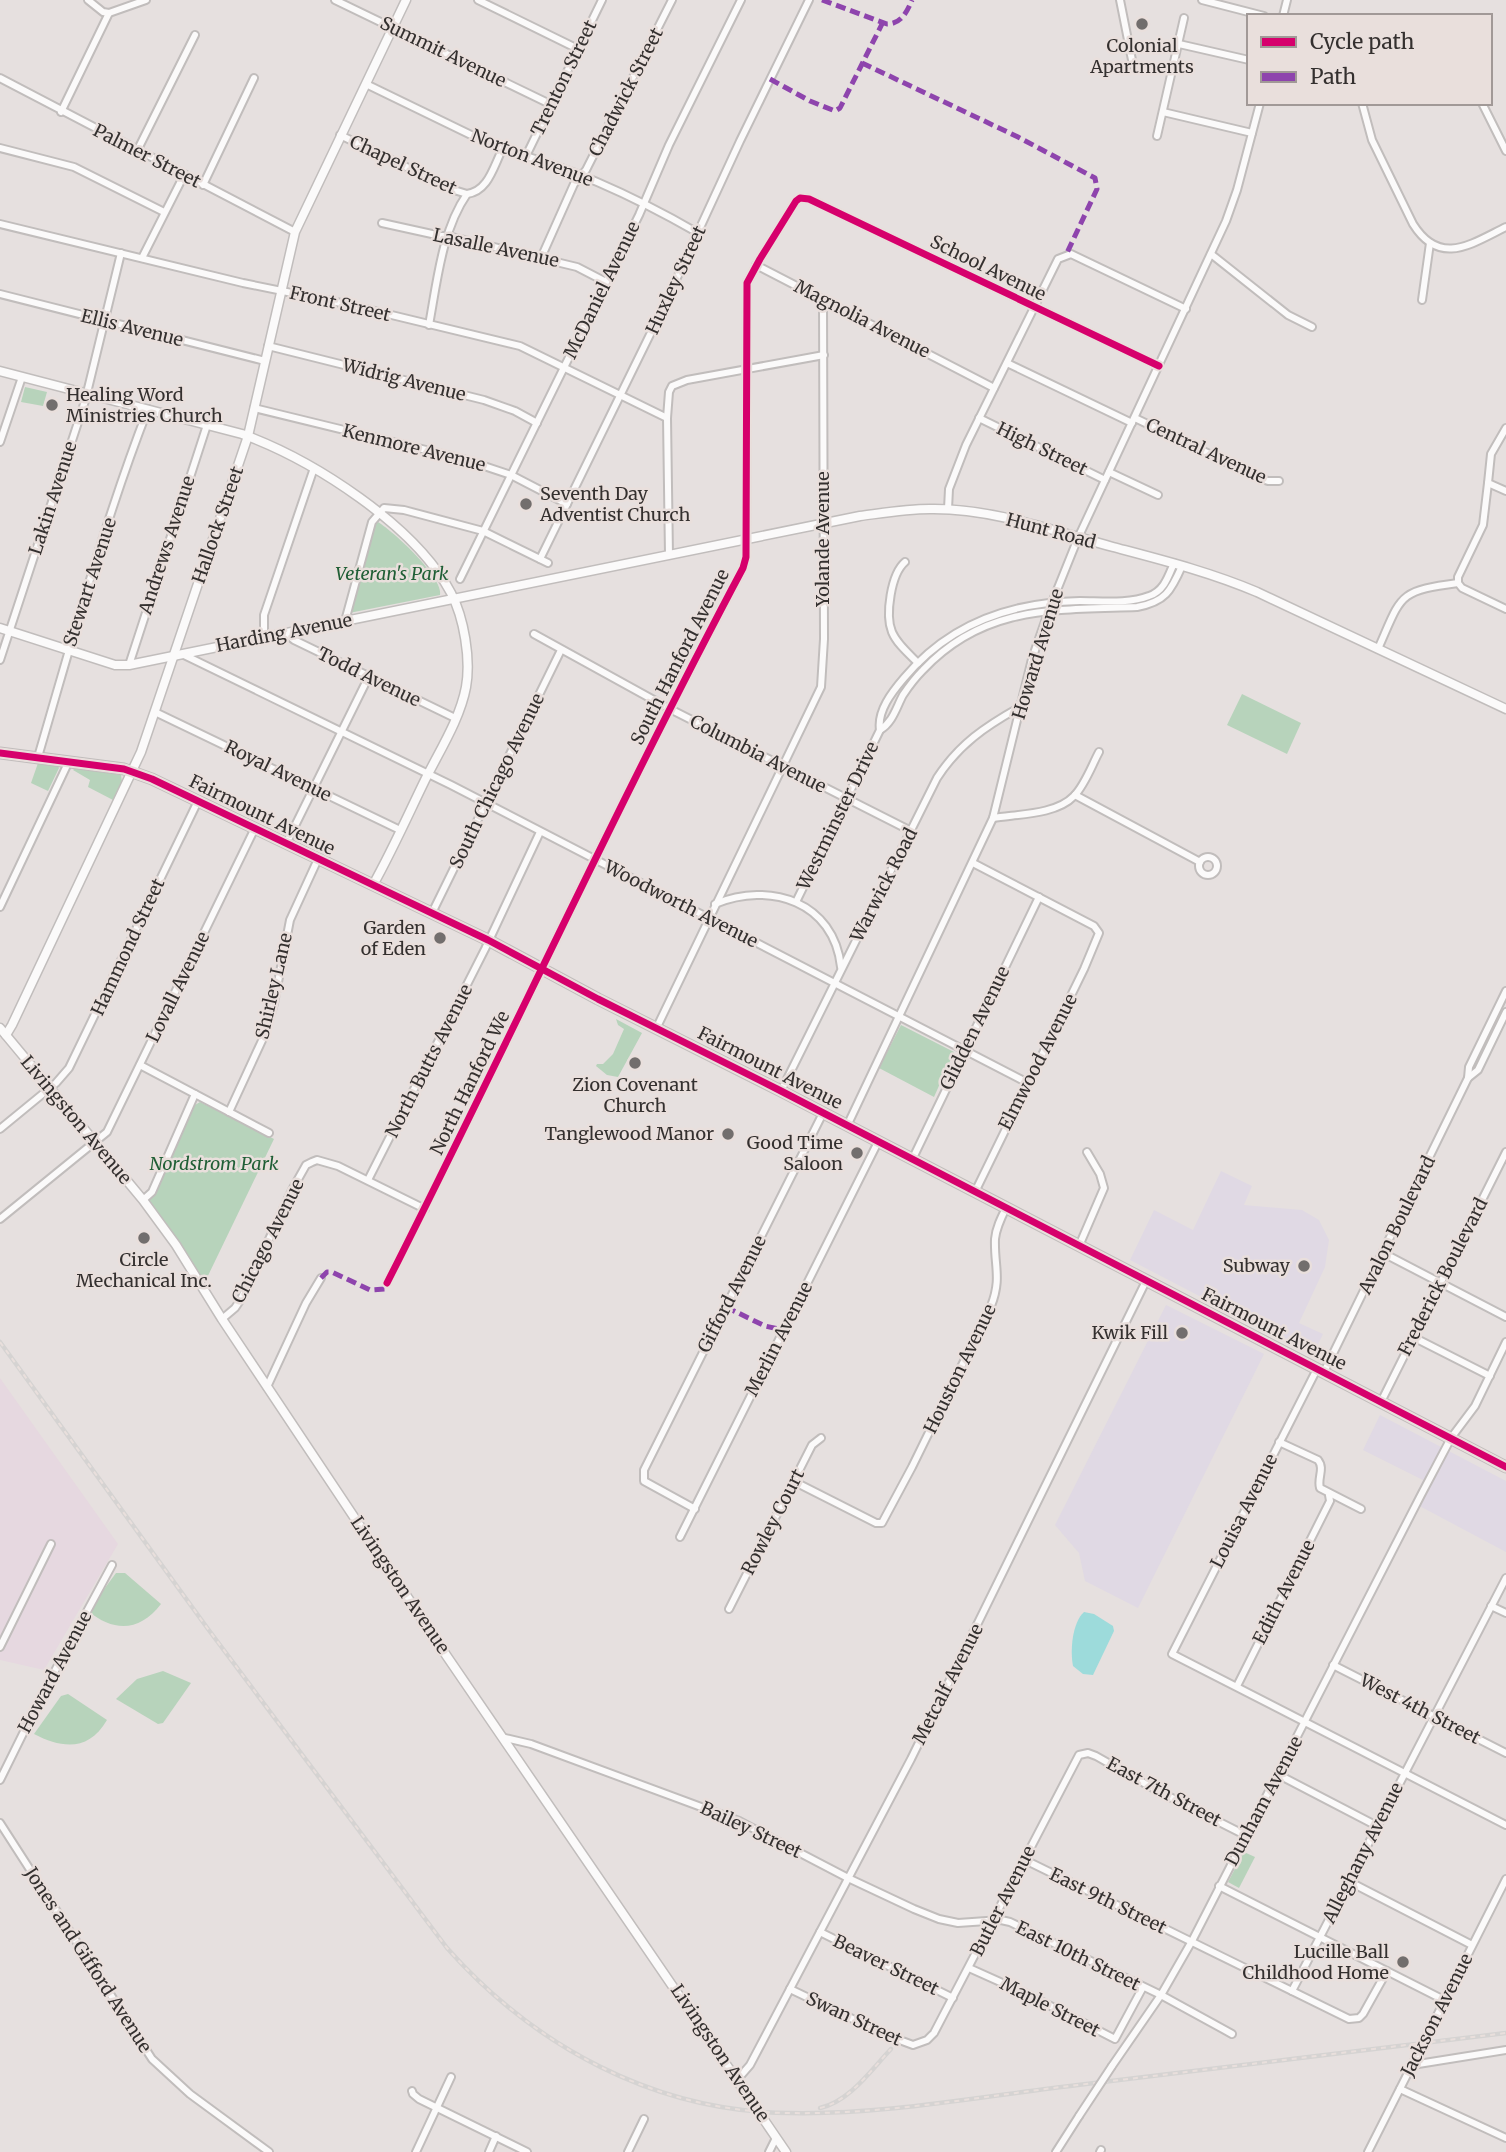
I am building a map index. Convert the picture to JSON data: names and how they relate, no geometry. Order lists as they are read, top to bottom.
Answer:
{
  "streets": {
    "main road": ["Fairmount Avenue"],
    "street": [
      "Summit Avenue",
      "Trenton Street",
      "Chadwick Street",
      "Palmer Street",
      "Norton Avenue",
      "Chapel Street",
      "Lasalle Avenue",
      "School Avenue",
      "Huxley Street",
      "McDaniel Avenue",
      "Front Street",
      "Magnolia Avenue",
      "Ellis Avenue",
      "Widrig Avenue",
      "Kenmore Avenue",
      "High Street",
      "Central Avenue",
      "Lakin Avenue",
      "Hallock Street",
      "Hunt Road",
      "Yolande Avenue",
      "Andrews Avenue",
      "Stewart Avenue",
      "Harding Avenue",
      "Howard Avenue",
      "South Hanford Avenue",
      "Todd Avenue",
      "Columbia Avenue",
      "Royal Avenue",
      "South Chicago Avenue",
      "Westminster Drive",
      "Warwick Road",
      "Woodworth Avenue",
      "Hammond Street",
      "Shirley Lane",
      "Lovall Avenue",
      "Glidden Avenue",
      "North Butts Avenue",
      "Elmwood Avenue",
      "North Hanford We",
      "Livingston Avenue",
      "Avalon Boulevard",
      "Chicago Avenue",
      "Frederick Boulevard",
      "Gifford Avenue",
      "Merlin Avenue",
      "Houston Avenue",
      "Louisa Avenue",
      "Rowley Court",
      "Edith Avenue",
      "Metcalf Avenue",
      "West 4th Street",
      "East 7th Street",
      "Dunham Avenue",
      "Bailey Street",
      "Alleghany Avenue",
      "Butler Avenue",
      "East 9th Street",
      "East 10th Street",
      "Jones and Gifford Avenue",
      "Beaver Street",
      "Maple Street",
      "Jackson Avenue",
      "Swan Street"
    ]
  },
  "crossings": [
    ["Summit Avenue", "Trenton Street"],
    ["Summit Avenue", "Hallock Street"],
    ["Trenton Street", "Norton Avenue"],
    ["Chadwick Street", "Norton Avenue"],
    ["Chadwick Street", "Lasalle Avenue"],
    ["Palmer Street", "Hallock Street"],
    ["Norton Avenue", "Huxley Street"],
    ["Norton Avenue", "McDaniel Avenue"],
    ["Norton Avenue", "Hallock Street"],
    ["Chapel Street", "Hallock Street"],
    ["Lasalle Avenue", "McDaniel Avenue"],
    ["School Avenue", "Magnolia Avenue"],
    ["School Avenue", "Howard Avenue"],
    ["School Avenue", "South Hanford Avenue"],
    ["Huxley Street", "Front Street"],
    ["Huxley Street", "Kenmore Avenue"],
    ["McDaniel Avenue", "Front Street"],
    ["McDaniel Avenue", "Widrig Avenue"],
    ["McDaniel Avenue", "Kenmore Avenue"],
    ["Front Street", "Lakin Avenue"],
    ["Front Street", "Hallock Street"],
    ["Magnolia Avenue", "Yolande Avenue"],
    ["Magnolia Avenue", "South Hanford Avenue"],
    ["Ellis Avenue", "Lakin Avenue"],
    ["Ellis Avenue", "Hallock Street"],
    ["Widrig Avenue", "Hallock Street"],
    ["Kenmore Avenue", "Hallock Street"],
    ["High Street", "Howard Avenue"],
    ["Central Avenue", "Howard Avenue"],
    ["Lakin Avenue", "Harding Avenue"],
    ["Hallock Street", "Harding Avenue"],
    ["Hallock Street", "Royal Avenue"],
    ["Hallock Street", "Fairmount Avenue"],
    ["Hallock Street", "Woodworth Avenue"],
    ["Hallock Street", "Livingston Avenue"],
    ["Hunt Road", "Yolande Avenue"],
    ["Hunt Road", "Harding Avenue"],
    ["Hunt Road", "Howard Avenue"],
    ["Hunt Road", "South Hanford Avenue"],
    ["Hunt Road", "Westminster Drive"],
    ["Yolande Avenue", "Columbia Avenue"],
    ["Yolande Avenue", "Fairmount Avenue"],
    ["Yolande Avenue", "Woodworth Avenue"],
    ["Andrews Avenue", "Harding Avenue"],
    ["Stewart Avenue", "Harding Avenue"],
    ["Stewart Avenue", "Fairmount Avenue"],
    ["Harding Avenue", "Todd Avenue"],
    ["Harding Avenue", "Woodworth Avenue"],
    ["Howard Avenue", "Fairmount Avenue"],
    ["Howard Avenue", "Westminster Drive"],
    ["Howard Avenue", "Warwick Road"],
    ["Howard Avenue", "Woodworth Avenue"],
    ["South Hanford Avenue", "Columbia Avenue"],
    ["South Hanford Avenue", "Fairmount Avenue"],
    ["South Hanford Avenue", "Woodworth Avenue"],
    ["South Hanford Avenue", "North Hanford We"],
    ["Columbia Avenue", "South Chicago Avenue"],
    ["Columbia Avenue", "Westminster Drive"],
    ["Columbia Avenue", "Warwick Road"],
    ["South Chicago Avenue", "Fairmount Avenue"],
    ["South Chicago Avenue", "Woodworth Avenue"],
    ["Fairmount Avenue", "Warwick Road"],
    ["Fairmount Avenue", "Hammond Street"],
    ["Fairmount Avenue", "Shirley Lane"],
    ["Fairmount Avenue", "Lovall Avenue"],
    ["Fairmount Avenue", "Glidden Avenue"],
    ["Fairmount Avenue", "North Butts Avenue"],
    ["Fairmount Avenue", "Elmwood Avenue"],
    ["Fairmount Avenue", "North Hanford We"],
    ["Fairmount Avenue", "Avalon Boulevard"],
    ["Fairmount Avenue", "Frederick Boulevard"],
    ["Fairmount Avenue", "Gifford Avenue"],
    ["Fairmount Avenue", "Merlin Avenue"],
    ["Fairmount Avenue", "Houston Avenue"],
    ["Fairmount Avenue", "Louisa Avenue"],
    ["Fairmount Avenue", "Metcalf Avenue"],
    ["Fairmount Avenue", "Dunham Avenue"],
    ["Warwick Road", "Woodworth Avenue"],
    ["Woodworth Avenue", "Glidden Avenue"],
    ["Woodworth Avenue", "North Butts Avenue"],
    ["Woodworth Avenue", "Elmwood Avenue"],
    ["Hammond Street", "Livingston Avenue"],
    ["Lovall Avenue", "Livingston Avenue"],
    ["Glidden Avenue", "Elmwood Avenue"],
    ["North Butts Avenue", "Chicago Avenue"],
    ["Livingston Avenue", "Chicago Avenue"],
    ["Livingston Avenue", "Metcalf Avenue"],
    ["Livingston Avenue", "Bailey Street"],
    ["Avalon Boulevard", "Louisa Avenue"],
    ["Gifford Avenue", "Merlin Avenue"],
    ["Houston Avenue", "Rowley Court"],
    ["Louisa Avenue", "Edith Avenue"],
    ["Metcalf Avenue", "Bailey Street"],
    ["Metcalf Avenue", "Beaver Street"],
    ["Metcalf Avenue", "Swan Street"],
    ["West 4th Street", "Dunham Avenue"],
    ["West 4th Street", "Alleghany Avenue"],
    ["East 7th Street", "Dunham Avenue"],
    ["East 7th Street", "Butler Avenue"],
    ["Dunham Avenue", "East 9th Street"],
    ["Dunham Avenue", "East 10th Street"],
    ["Bailey Street", "Butler Avenue"],
    ["Bailey Street", "East 10th Street"],
    ["Alleghany Avenue", "East 9th Street"],
    ["Butler Avenue", "East 9th Street"],
    ["Butler Avenue", "East 10th Street"],
    ["Butler Avenue", "Beaver Street"],
    ["Butler Avenue", "Maple Street"],
    ["Butler Avenue", "Swan Street"],
    ["East 10th Street", "Maple Street"]
  ],
  "parks": ["Veteran's Park", "Nordstrom Park"],
  "places": [
    "Colonial Apartments",
    "Healing Word Ministries Church",
    "Seventh Day Adventist Church",
    "Garden of Eden",
    "Zion Covenant Church",
    "Tanglewood Manor",
    "Good Time Saloon",
    "Circle Mechanical Inc.",
    "Subway",
    "Kwik Fill",
    "Lucille Ball Childhood Home"
  ],
  "legend": ["Cycle path", "Path"]
}
